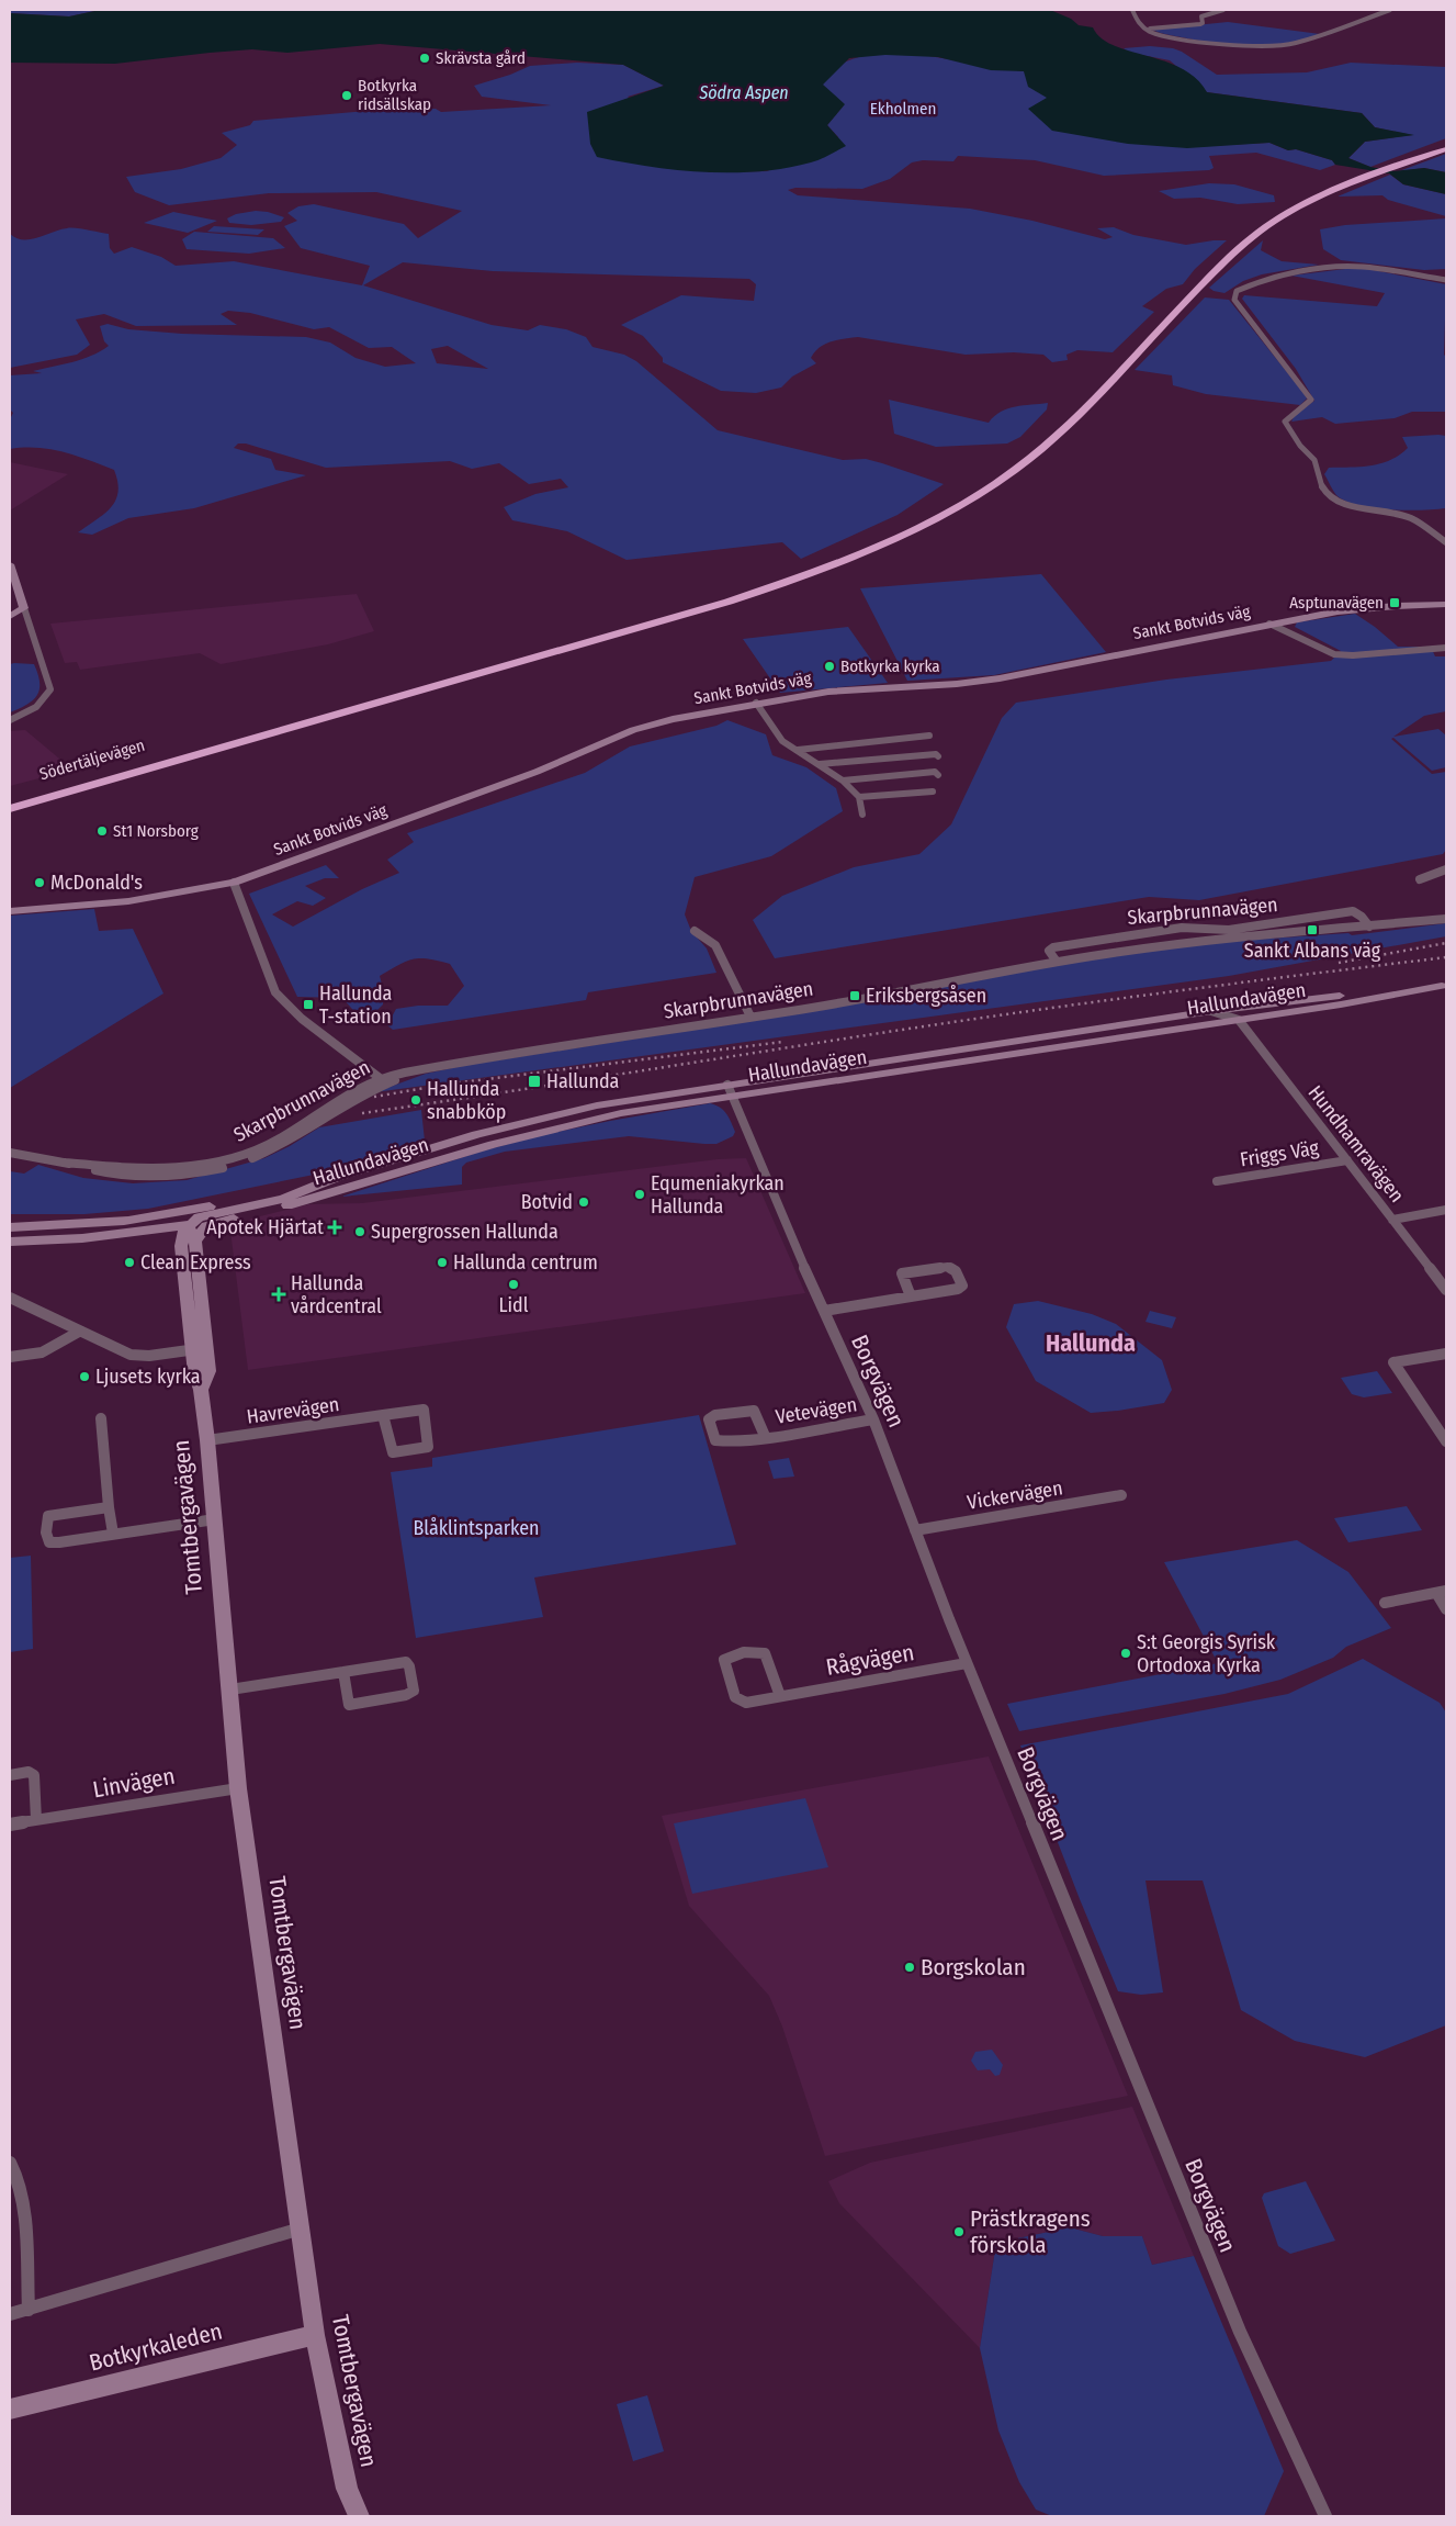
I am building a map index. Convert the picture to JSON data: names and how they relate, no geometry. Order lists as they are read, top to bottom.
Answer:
{
  "streets": {
    "highway": ["Södertäljevägen"],
    "main road": [
      "Sankt Botvids väg",
      "Hallundavägen",
      "Tomtbergavägen",
      "Botkyrkaleden"
    ],
    "street": [
      "Skarpbrunnavägen",
      "Hundhamravägen",
      "Friggs Väg",
      "Borgvägen",
      "Havrevägen",
      "Vetevägen",
      "Vickervägen",
      "Rågvägen",
      "Linvägen"
    ]
  },
  "crossings": [
    ["Hallundavägen", "Hundhamravägen"],
    ["Hallundavägen", "Borgvägen"],
    ["Hallundavägen", "Tomtbergavägen"],
    ["Hundhamravägen", "Friggs Väg"],
    ["Borgvägen", "Vetevägen"],
    ["Borgvägen", "Vickervägen"],
    ["Borgvägen", "Rågvägen"],
    ["Havrevägen", "Tomtbergavägen"],
    ["Tomtbergavägen", "Linvägen"],
    ["Tomtbergavägen", "Botkyrkaleden"]
  ],
  "districts": ["Hallunda"],
  "water": ["Södra Aspen"],
  "parks": ["Ekholmen", "Blåklintsparken"],
  "places": {
    "other": [
      "Skrävsta gård",
      "Botkyrka ridsällskap",
      "Botkyrka kyrka",
      "St1 Norsborg",
      "McDonald's",
      "Hallunda snabbköp",
      "Equmeniakyrkan Hallunda",
      "Botvid",
      "Supergrossen Hallunda",
      "Clean Express",
      "Hallunda centrum",
      "Lidl",
      "Ljusets kyrka",
      "S:t Georgis Syrisk Ortodoxa Kyrka",
      "Borgskolan",
      "Prästkragens förskola"
    ],
    "transit": [
      "Asptunavägen",
      "Sankt Albans väg",
      "Eriksbergsåsen",
      "Hallunda T-station",
      "Hallunda"
    ],
    "health": ["Apotek Hjärtat", "Hallunda vårdcentral"]
  }
}
